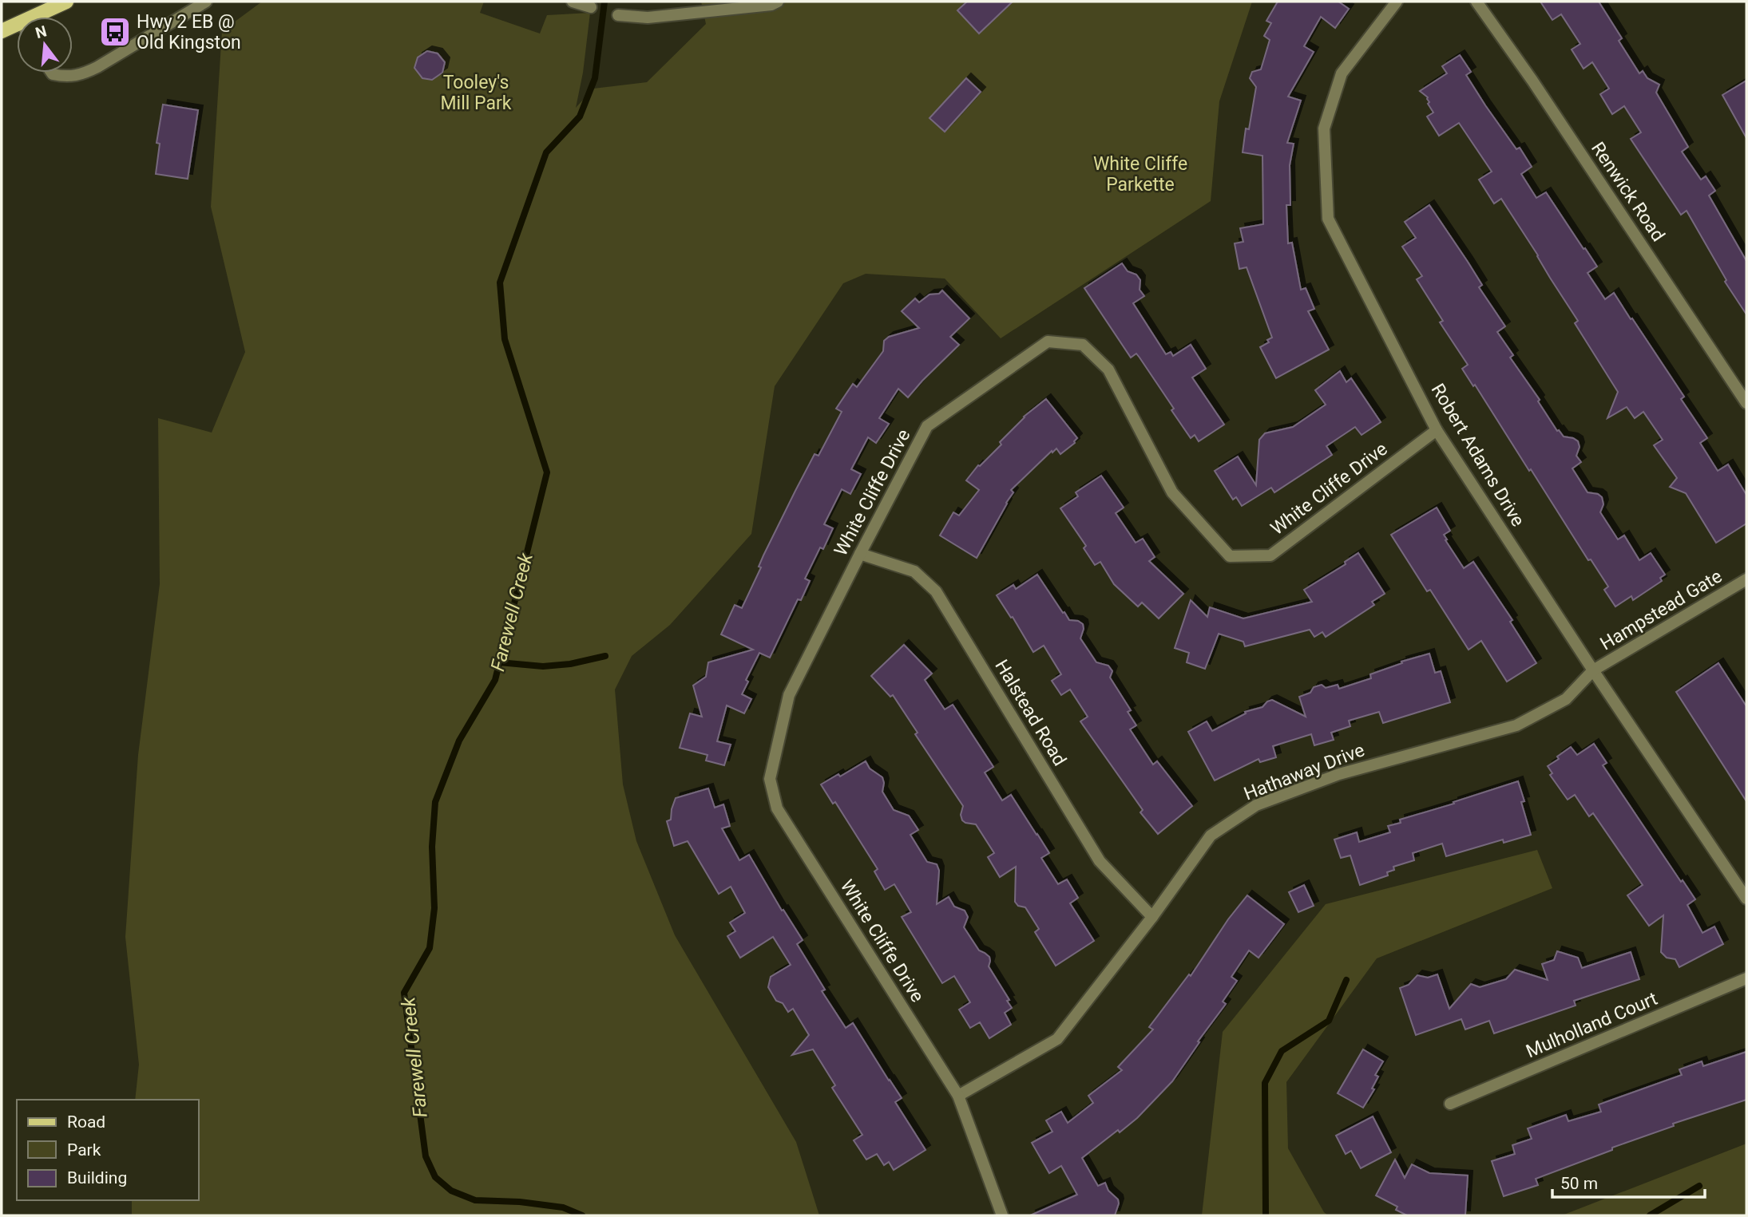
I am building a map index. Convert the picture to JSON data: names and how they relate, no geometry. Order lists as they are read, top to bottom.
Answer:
{
  "streets": {
    "street": [
      "Renwick Road",
      "Robert Adams Drive",
      "White Cliffe Drive",
      "Hampstead Gate",
      "Halstead Road",
      "Hathaway Drive",
      "Mulholland Court"
    ]
  },
  "crossings": [
    ["Robert Adams Drive", "White Cliffe Drive"],
    ["Robert Adams Drive", "Hampstead Gate"],
    ["Robert Adams Drive", "Hathaway Drive"],
    ["White Cliffe Drive", "Halstead Road"],
    ["White Cliffe Drive", "Hathaway Drive"],
    ["Hampstead Gate", "Hathaway Drive"],
    ["Halstead Road", "Hathaway Drive"]
  ],
  "water": ["Farewell Creek"],
  "parks": ["Tooley's Mill Park", "White Cliffe Parkette"],
  "places": {
    "bus stop": ["Hwy 2 EB @ Old Kingston"]
  },
  "legend": ["Road", "Park", "Building"],
  "scale_bar": "50 m",
  "north": "top"
}
